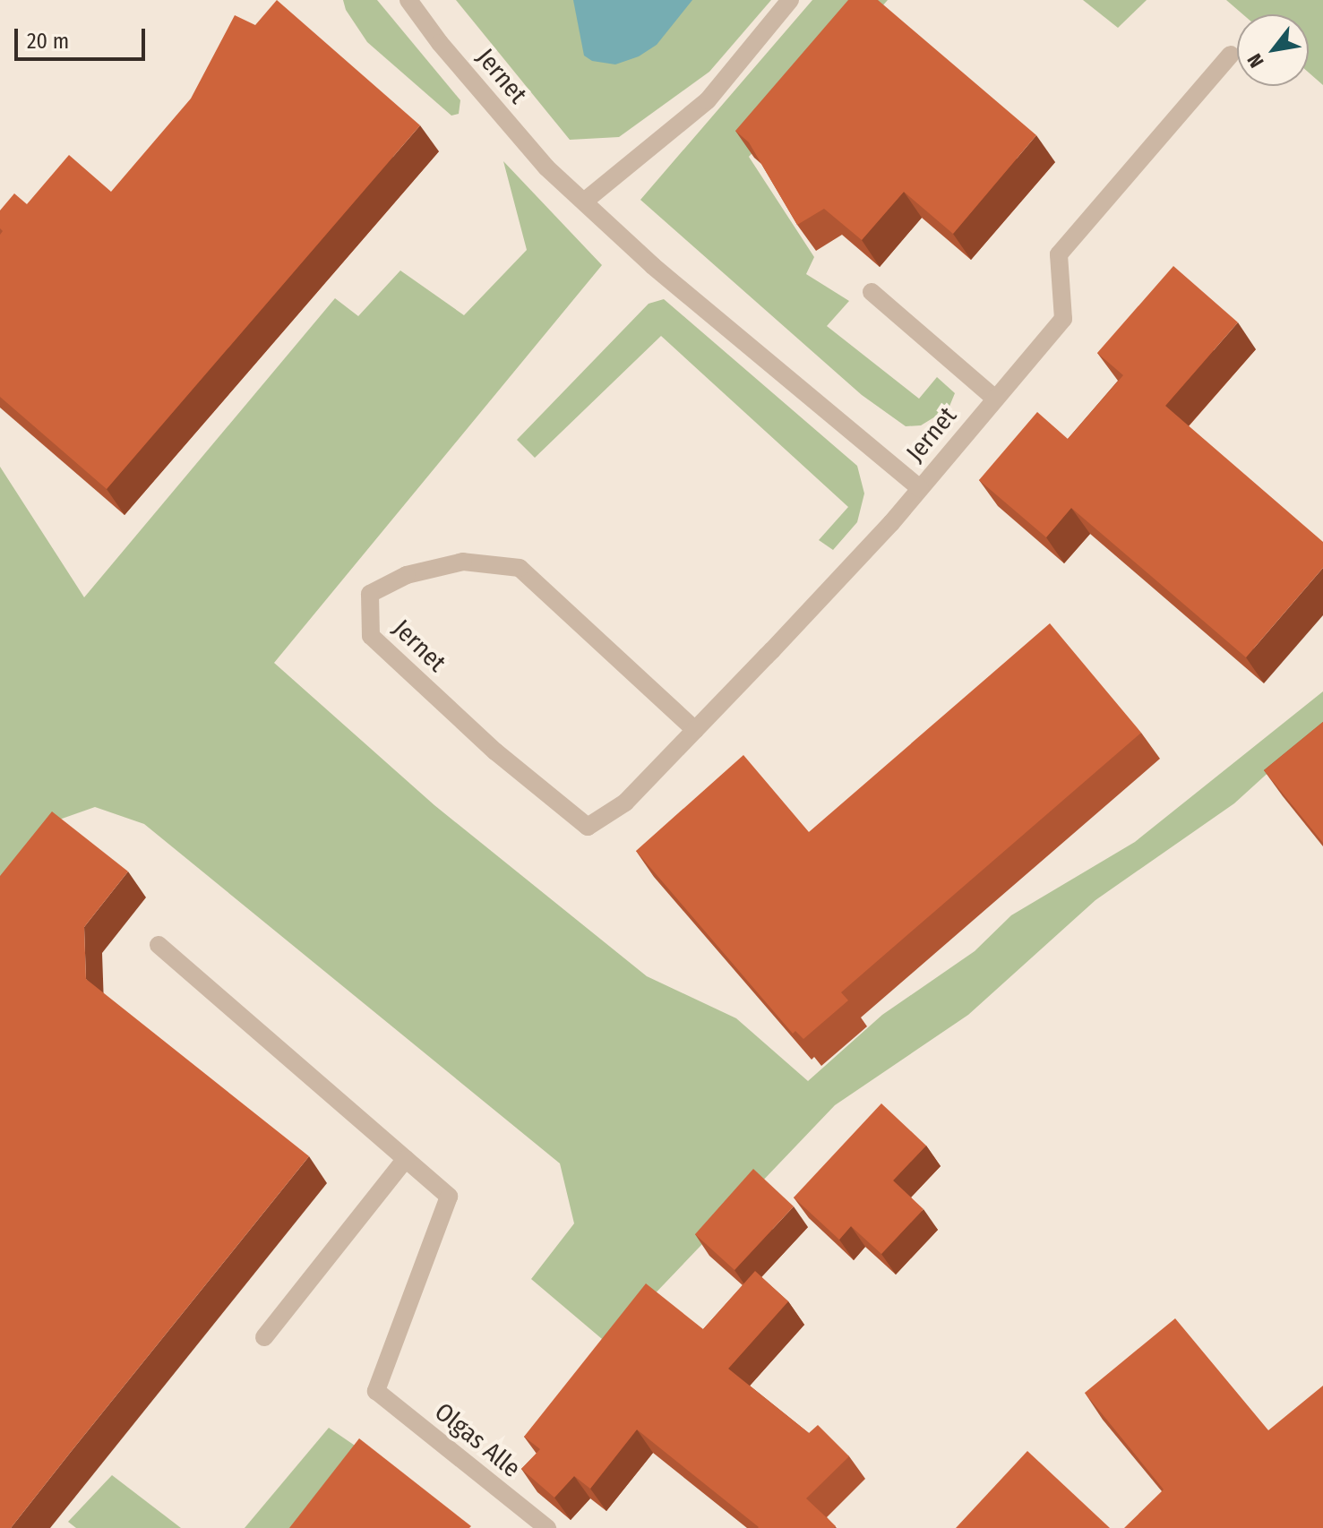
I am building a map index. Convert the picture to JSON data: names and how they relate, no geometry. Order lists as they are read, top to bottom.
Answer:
{
  "streets": {
    "street": ["Jernet", "Olgas Alle"]
  },
  "scale_bar": "20 m",
  "north": "bottom left"
}
